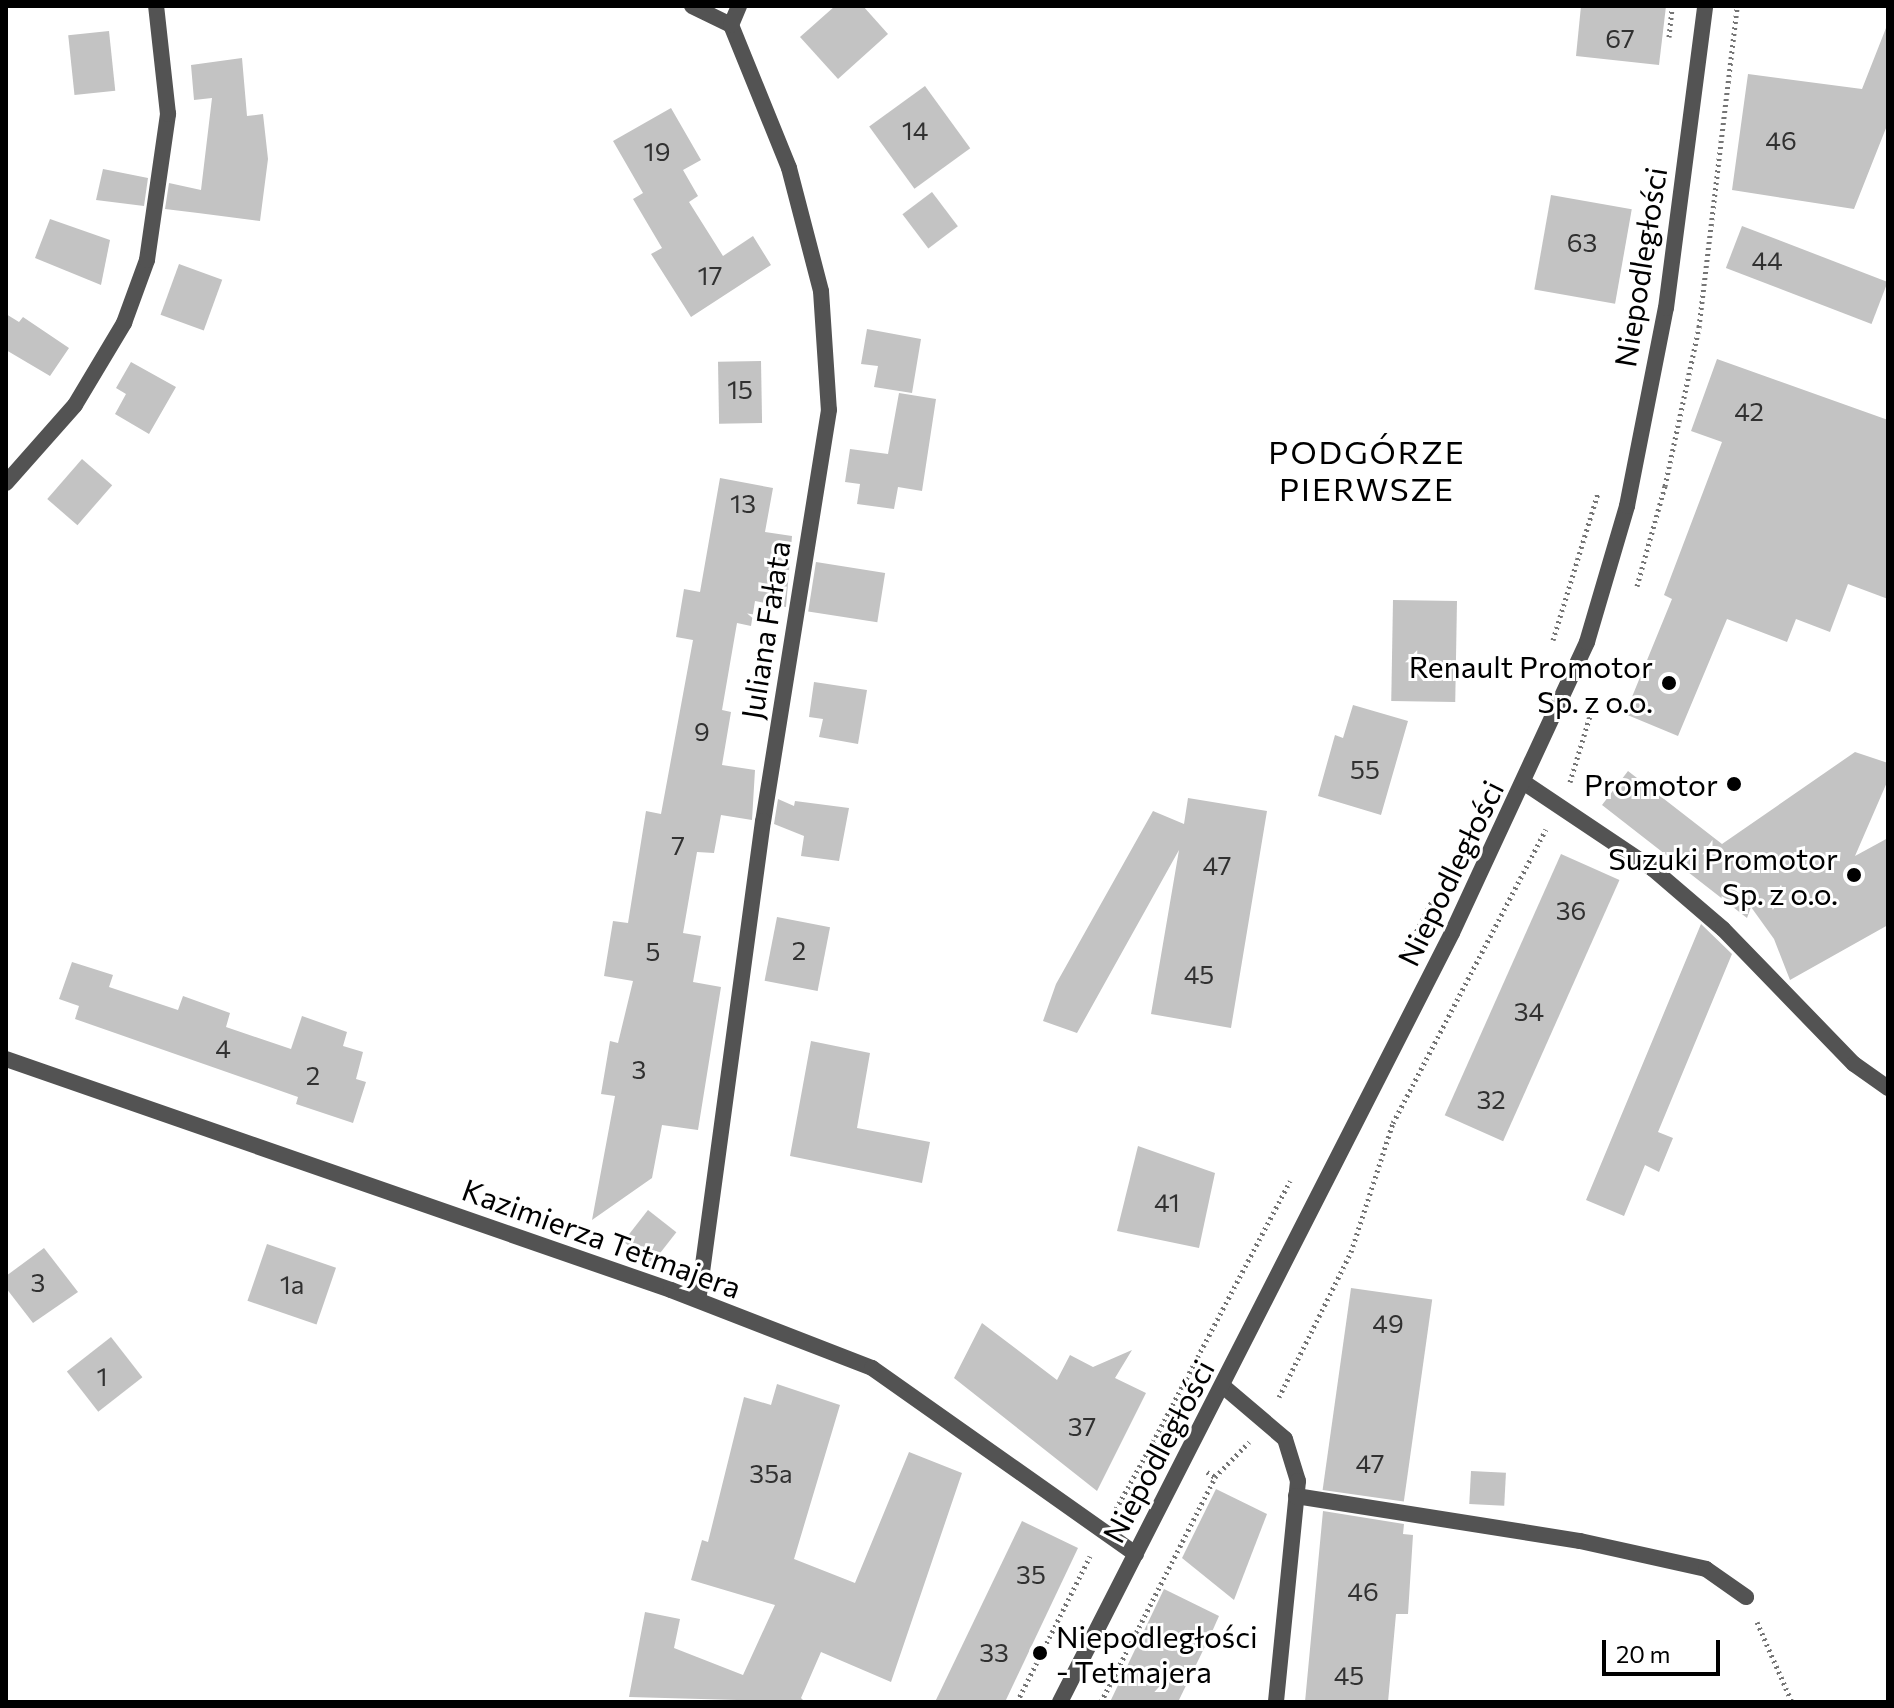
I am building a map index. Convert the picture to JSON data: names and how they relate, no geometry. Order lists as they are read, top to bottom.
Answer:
{
  "streets": {
    "street": ["Niepodległości", "Juliana Fałata", "Kazimierza Tetmajera"]
  },
  "crossings": [
    ["Niepodległości", "Kazimierza Tetmajera"],
    ["Juliana Fałata", "Kazimierza Tetmajera"]
  ],
  "districts": ["PODGÓRZE PIERWSZE"],
  "places": [
    "Renault Promotor Sp. z o.o.",
    "Promotor",
    "Suzuki Promotor Sp. z o.o.",
    "Niepodległości - Tetmajera"
  ],
  "house_numbers": [
    "67",
    "14",
    "46",
    "19",
    "63",
    "44",
    "17",
    "15",
    "42",
    "13",
    "9",
    "55",
    "7",
    "47",
    "36",
    "2",
    "5",
    "45",
    "34",
    "4",
    "3",
    "2",
    "32",
    "41",
    "3",
    "1a",
    "49",
    "1",
    "37",
    "47",
    "35a",
    "35",
    "46",
    "33",
    "45"
  ],
  "scale_bar": "20 m"
}
